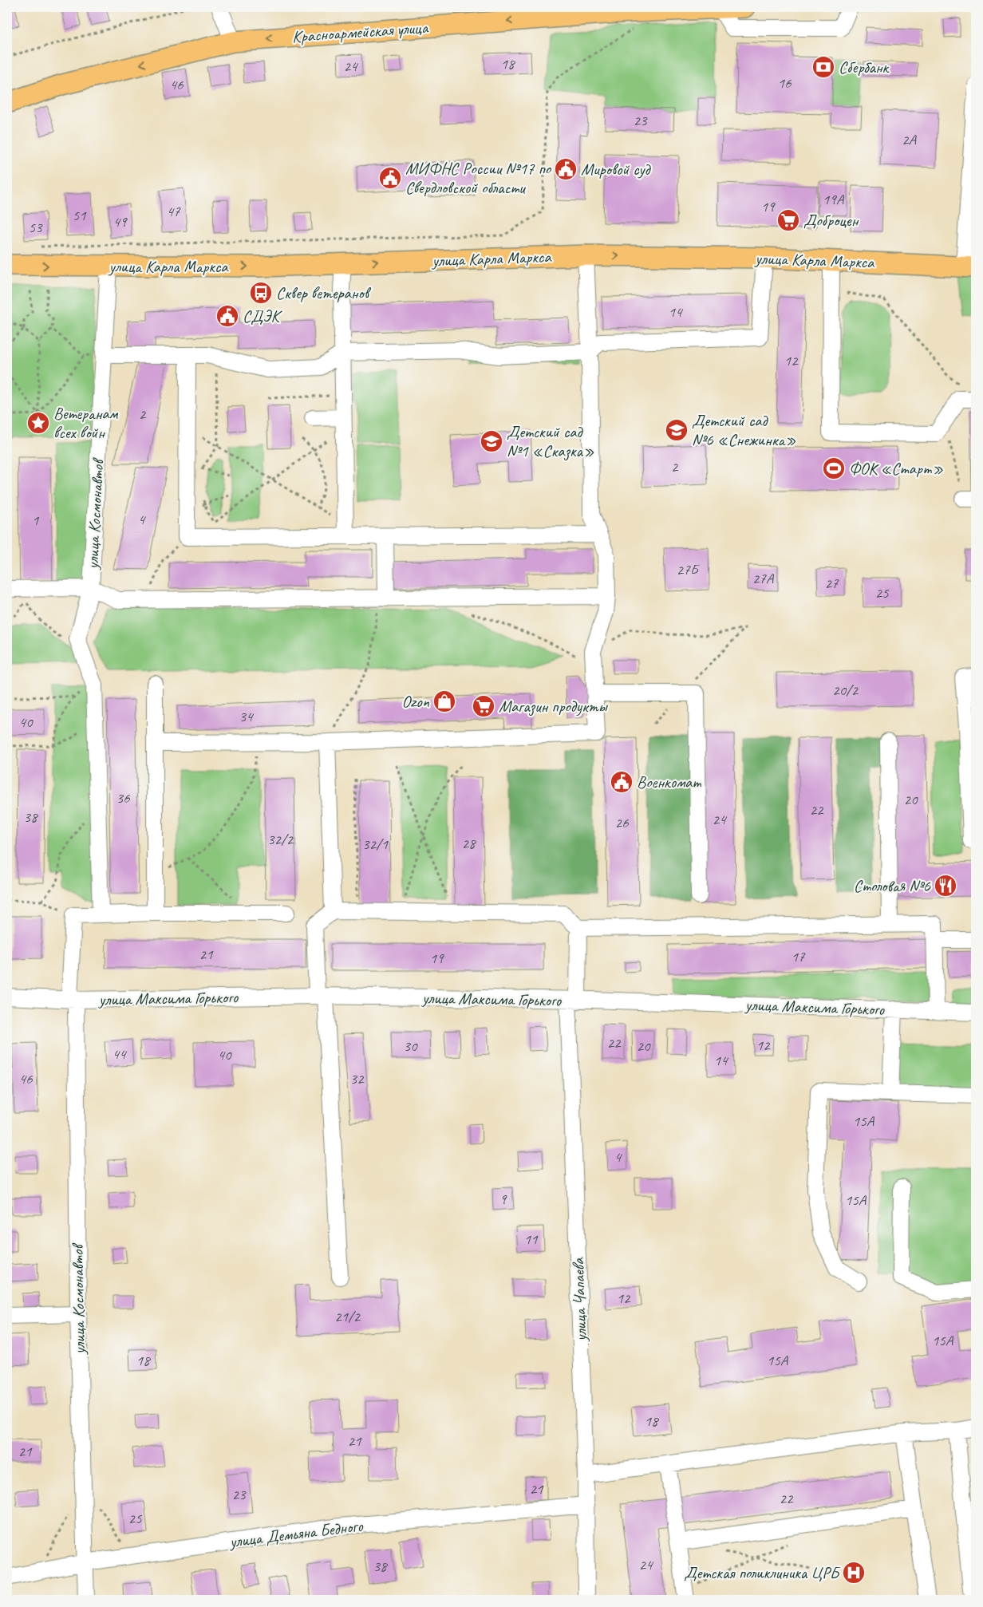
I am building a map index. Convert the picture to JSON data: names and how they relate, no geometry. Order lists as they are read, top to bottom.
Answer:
{
  "streets": {
    "main road": ["Красноармейская улица", "улица Карла Маркса"],
    "street": [
      "улица Космонавтов",
      "улица Максима Горького",
      "улица Чапаева",
      "улица Демьяна Бедного"
    ]
  },
  "crossings": [
    ["улица Карла Маркса", "улица Космонавтов"],
    ["улица Космонавтов", "улица Максима Горького"],
    ["улица Космонавтов", "улица Демьяна Бедного"],
    ["улица Максима Горького", "улица Чапаева"],
    ["улица Чапаева", "улица Демьяна Бедного"]
  ],
  "one_way": ["Красноармейская улица", "улица Карла Маркса"],
  "places": {
    "bank": ["Сбербанк"],
    "public building": [
      "Мировой суд",
      "МИФНС России №17 по Свердловской области",
      "СДЭК",
      "Военкомат"
    ],
    "supermarket": ["Доброцен", "Магазин продукты"],
    "bus stop": ["Сквер ветеранов"],
    "place": ["Ветеранам всех войн"],
    "school or university": ["Детский сад №6 «Снежинка»", "Детский сад №1 «Сказка»"],
    "sports": ["ФОК «Старт»"],
    "shop": ["Ozon"],
    "restaurant": ["Столовая №6"],
    "hospital": ["Детская поликлиника ЦРБ"]
  },
  "house_numbers": [
    "18",
    "24",
    "16",
    "46",
    "23",
    "2А",
    "19А",
    "19",
    "47",
    "51",
    "49",
    "53",
    "14",
    "12",
    "2",
    "2",
    "4",
    "1",
    "27Б",
    "27А",
    "27",
    "25",
    "20/2",
    "34",
    "40",
    "36",
    "20",
    "22",
    "38",
    "24",
    "26",
    "32/2",
    "28",
    "32/1",
    "21",
    "17",
    "19",
    "22",
    "12",
    "30",
    "20",
    "44",
    "40",
    "14",
    "46",
    "32",
    "15А",
    "4",
    "9",
    "15А",
    "11",
    "12",
    "21/2",
    "15А",
    "18",
    "15А",
    "18",
    "21",
    "21",
    "21",
    "23",
    "22",
    "25",
    "24",
    "38"
  ]
}
